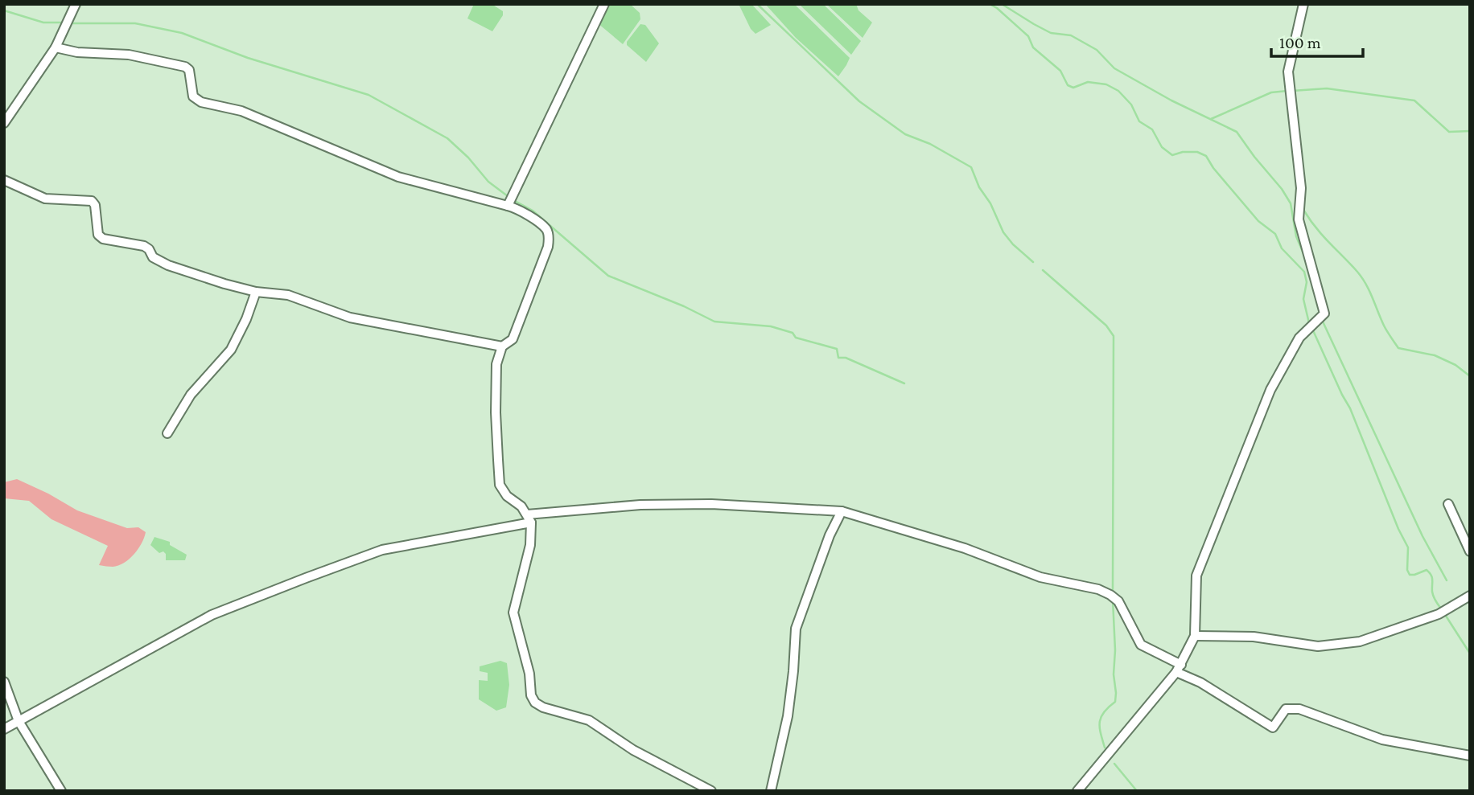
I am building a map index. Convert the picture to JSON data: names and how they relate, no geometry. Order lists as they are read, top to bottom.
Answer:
{
  "scale_bar": "100 m"
}
